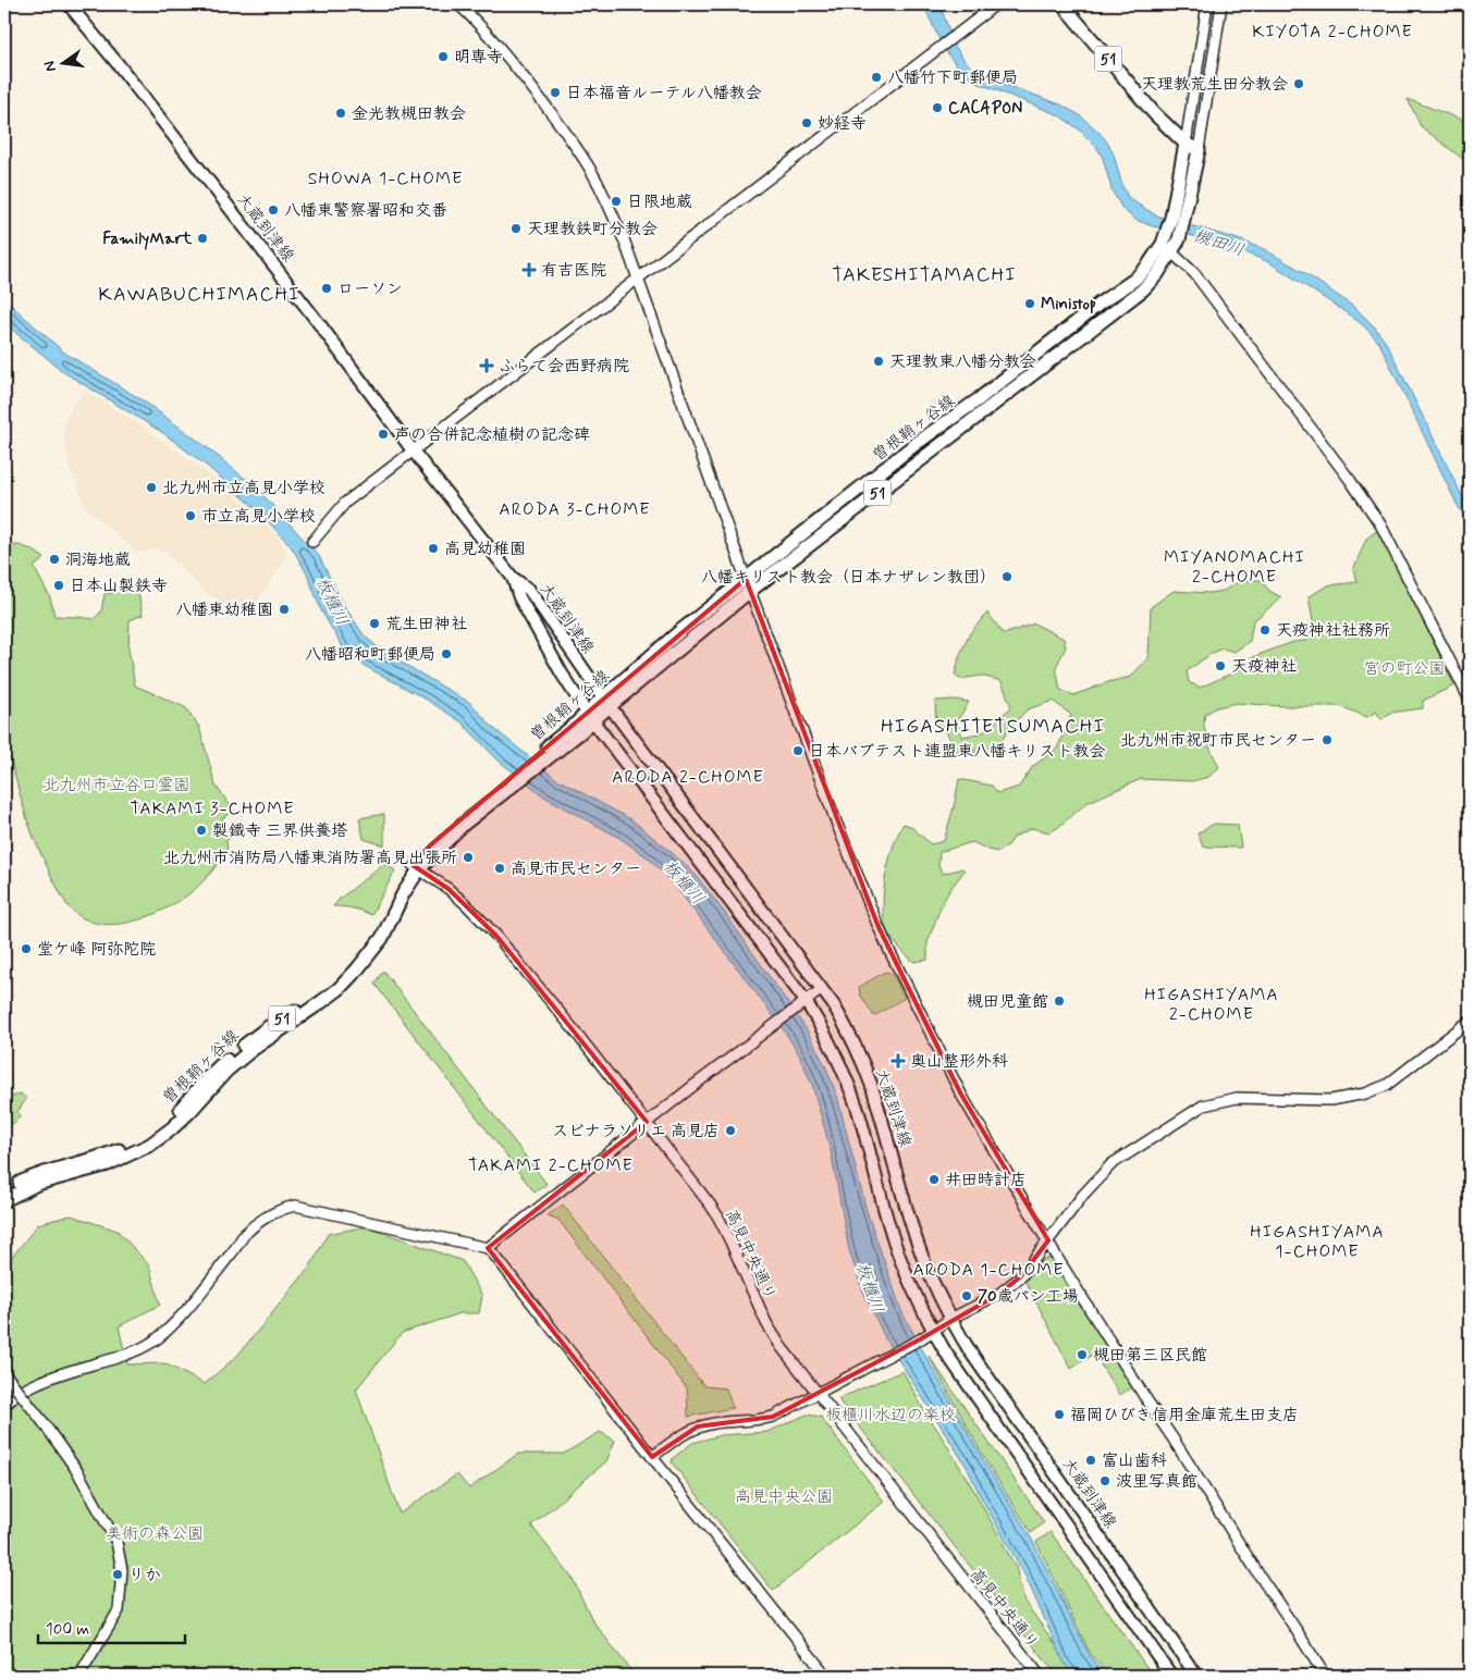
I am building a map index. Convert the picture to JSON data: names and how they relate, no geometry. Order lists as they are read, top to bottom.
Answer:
{
  "streets": {
    "main road": ["51", "大蔵到津線", "曽根鞘ヶ谷線"],
    "street": ["高見中央通り"]
  },
  "crossings": [
    ["51", "曽根鞘ヶ谷線"],
    ["大蔵到津線", "曽根鞘ヶ谷線"],
    ["曽根鞘ヶ谷線", "高見中央通り"]
  ],
  "districts": [
    "KIYOTA 2-CHOME",
    "SHOWA 1-CHOME",
    "TAKESHITAMACHI",
    "KAWABUCHIMACHI",
    "ARODA 3-CHOME",
    "MIYANOMACHI 2-CHOME",
    "HIGASHITETSUMACHI",
    "ARODA 2-CHOME",
    "TAKAMI 3-CHOME",
    "HIGASHIYAMA 2-CHOME",
    "TAKAMI 2-CHOME",
    "HIGASHIYAMA 1-CHOME",
    "ARODA 1-CHOME"
  ],
  "water": ["槻田川", "板櫃川"],
  "parks": [
    "宮の町公園",
    "北九州市立谷口霊園",
    "板櫃川水辺の楽校",
    "高見中央公園",
    "美術の森公園"
  ],
  "places": {
    "other": [
      "明専寺",
      "八幡竹下町郵便局",
      "天理教荒生田分教会",
      "日本福音ルーテル八幡教会",
      "CACAPON",
      "金光教槻田教会",
      "妙経寺",
      "日限地蔵",
      "八幡東警察署昭和交番",
      "天理教鉄町分教会",
      "FamilyMart",
      "ローソン",
      "Ministop",
      "天理教東八幡分教会",
      "声の合併記念植樹の記念碑",
      "北九州市立高見小学校",
      "市立高見小学校",
      "高見幼稚園",
      "洞海地蔵",
      "八幡キリスト教会（日本ナザレン教団）",
      "日本山製鉄寺",
      "八幡東幼稚園",
      "荒生田神社",
      "天疫神社社務所",
      "八幡昭和町郵便局",
      "天疫神社",
      "北九州市祝町市民センター",
      "日本バブテスト連盟東八幡キリスト教会",
      "製鐵寺 三界供養塔",
      "北九州市消防局八幡東消防署高見出張所",
      "高見市民センター",
      "堂ケ峰 阿弥陀院",
      "槻田児童館",
      "スピナラソリエ 高見店",
      "井田時計店",
      "70歳パン工場",
      "槻田第三区民館",
      "福岡ひびき信用金庫荒生田支店",
      "富山歯科",
      "波里写真館",
      "りか"
    ],
    "health": ["有吉医院", "ふらて会西野病院", "奥山整形外科"]
  },
  "scale_bar": "100 m",
  "north": "left"
}
